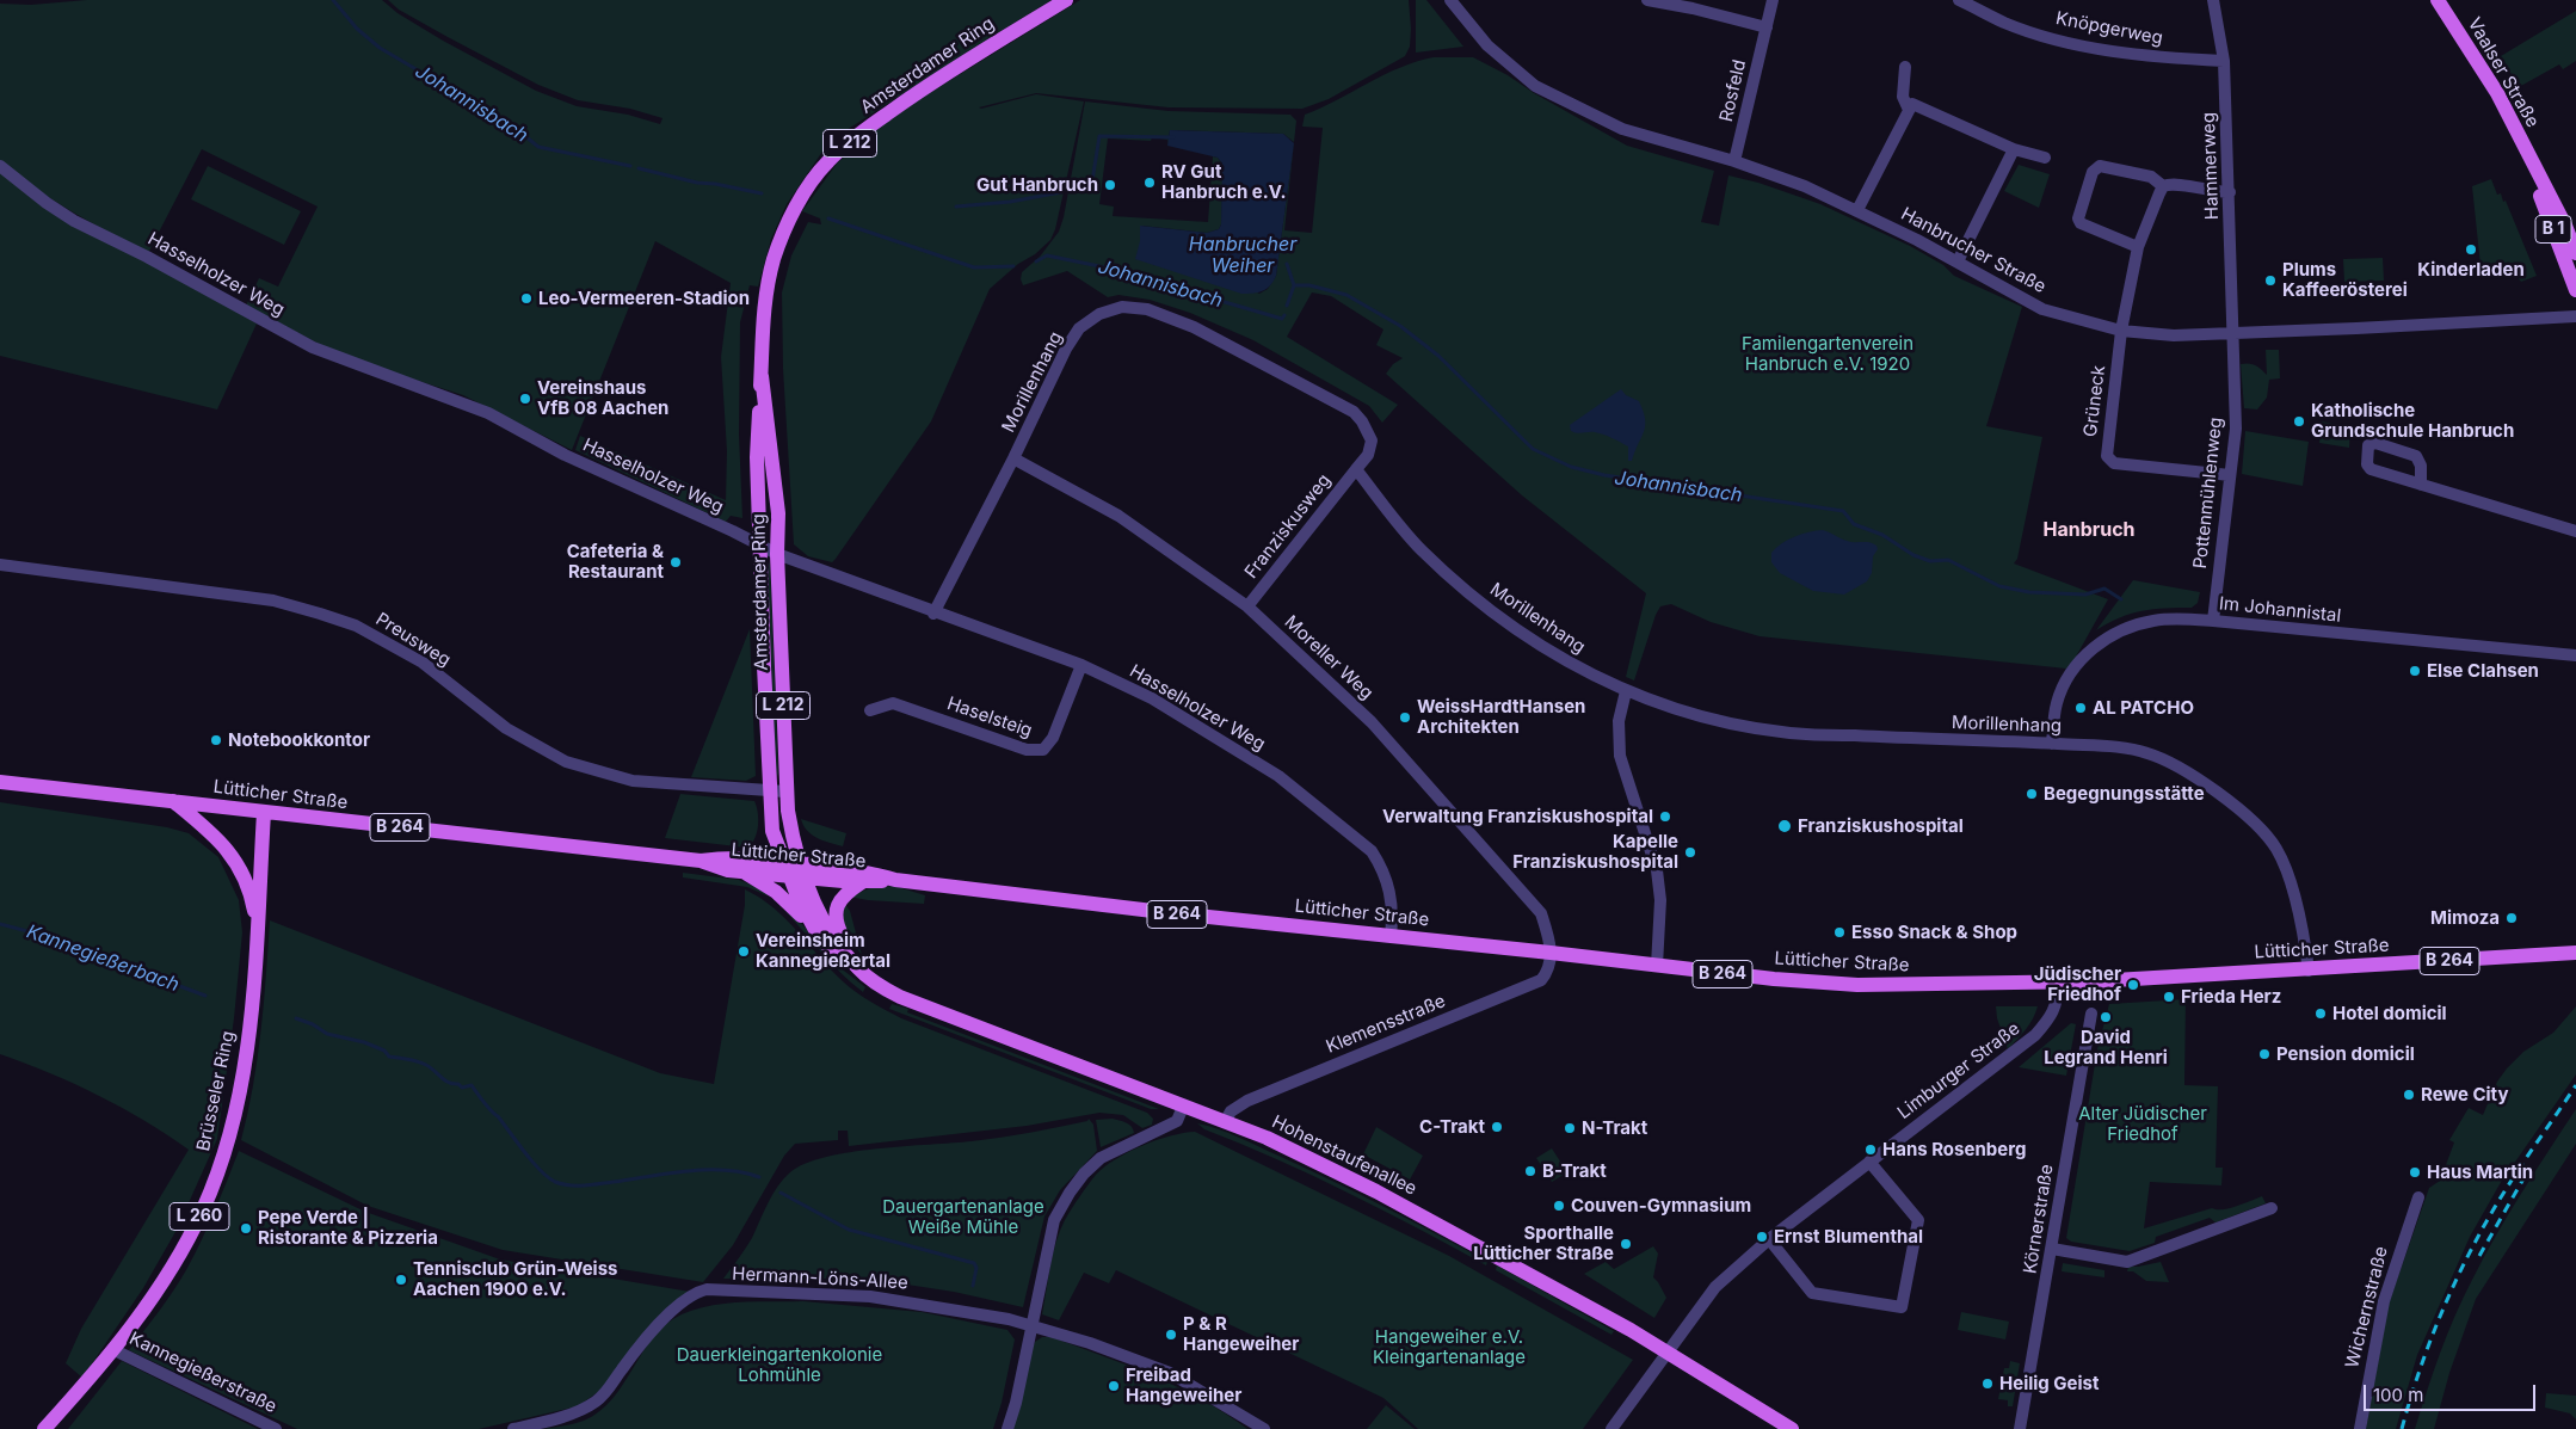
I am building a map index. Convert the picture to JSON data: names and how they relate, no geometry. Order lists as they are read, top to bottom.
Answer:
{
  "streets": {
    "main road": [
      "Amsterdamer Ring",
      "Vaalser Straße",
      "L 212",
      "B 1",
      "Lütticher Straße",
      "B 264",
      "Brüsseler Ring",
      "Hohenstaufenallee",
      "L 260"
    ],
    "street": [
      "Knöpgerweg",
      "Rosfeld",
      "Hammerweg",
      "Hanbrucher Straße",
      "Hasselholzer Weg",
      "Morillenhang",
      "Grüneck",
      "Pottenmühlenweg",
      "Franziskusweg",
      "Im Johannistal",
      "Preusweg",
      "Moreller Weg",
      "Haselsteig",
      "Klemensstraße",
      "Limburger Straße",
      "Körnerstraße",
      "Hermann-Löns-Allee",
      "Wichernstraße",
      "Kannegießerstraße"
    ]
  },
  "crossings": [
    ["Knöpgerweg", "Hammerweg"],
    ["Amsterdamer Ring", "Hasselholzer Weg"],
    ["Amsterdamer Ring", "Preusweg"],
    ["Amsterdamer Ring", "Lütticher Straße"],
    ["Amsterdamer Ring", "Hohenstaufenallee"],
    ["Rosfeld", "Hanbrucher Straße"],
    ["Hammerweg", "Hanbrucher Straße"],
    ["Hammerweg", "Pottenmühlenweg"],
    ["Hanbrucher Straße", "Grüneck"],
    ["Hanbrucher Straße", "Pottenmühlenweg"],
    ["Hasselholzer Weg", "Morillenhang"],
    ["Hasselholzer Weg", "Haselsteig"],
    ["Hasselholzer Weg", "Lütticher Straße"],
    ["Morillenhang", "Franziskusweg"],
    ["Morillenhang", "Im Johannistal"],
    ["Morillenhang", "Moreller Weg"],
    ["Morillenhang", "Lütticher Straße"],
    ["Grüneck", "Pottenmühlenweg"],
    ["Pottenmühlenweg", "Im Johannistal"],
    ["Franziskusweg", "Moreller Weg"],
    ["Moreller Weg", "Lütticher Straße"],
    ["Moreller Weg", "Klemensstraße"],
    ["Lütticher Straße", "Klemensstraße"],
    ["Lütticher Straße", "Limburger Straße"],
    ["Lütticher Straße", "Brüsseler Ring"],
    ["Lütticher Straße", "Hohenstaufenallee"],
    ["Klemensstraße", "Hohenstaufenallee"],
    ["Limburger Straße", "Hohenstaufenallee"],
    ["Brüsseler Ring", "Kannegießerstraße"]
  ],
  "districts": ["Hanbruch"],
  "water": ["Johannisbach", "Hanbrucher Weiher", "Kannegießerbach"],
  "parks": [
    "Familengartenverein Hanbruch e.V. 1920",
    "Alter Jüdischer Friedhof",
    "Dauergartenanlage Weiße Mühle",
    "Hangeweiher e.V. Kleingartenanlage",
    "Dauerkleingartenkolonie Lohmühle"
  ],
  "places": [
    "RV Gut Hanbruch e.V.",
    "Gut Hanbruch",
    "Kinderladen",
    "Plums Kaffeerösterei",
    "Leo-Vermeeren-Stadion",
    "Vereinshaus VfB 08 Aachen",
    "Katholische Grundschule Hanbruch",
    "Cafeteria & Restaurant",
    "Else Clahsen",
    "AL PATCHO",
    "WeissHardtHansen Architekten",
    "Notebookkontor",
    "Begegnungsstätte",
    "Verwaltung Franziskushospital",
    "Franziskushospital",
    "Kapelle Franziskushospital",
    "Mimoza",
    "Esso Snack & Shop",
    "Vereinsheim Kannegießertal",
    "Jüdischer Friedhof",
    "Frieda Herz",
    "Hotel domicil",
    "David Legrand Henri",
    "Pension domicil",
    "Rewe City",
    "C-Trakt",
    "N-Trakt",
    "Hans Rosenberg",
    "B-Trakt",
    "Haus Martin",
    "Couven-Gymnasium",
    "Pepe Verde | Ristorante & Pizzeria",
    "Ernst Blumenthal",
    "Sporthalle Lütticher Straße",
    "Tennisclub Grün-Weiss Aachen 1900 e.V.",
    "P & R Hangeweiher",
    "Heilig Geist",
    "Freibad Hangeweiher"
  ],
  "scale_bar": "100 m"
}
